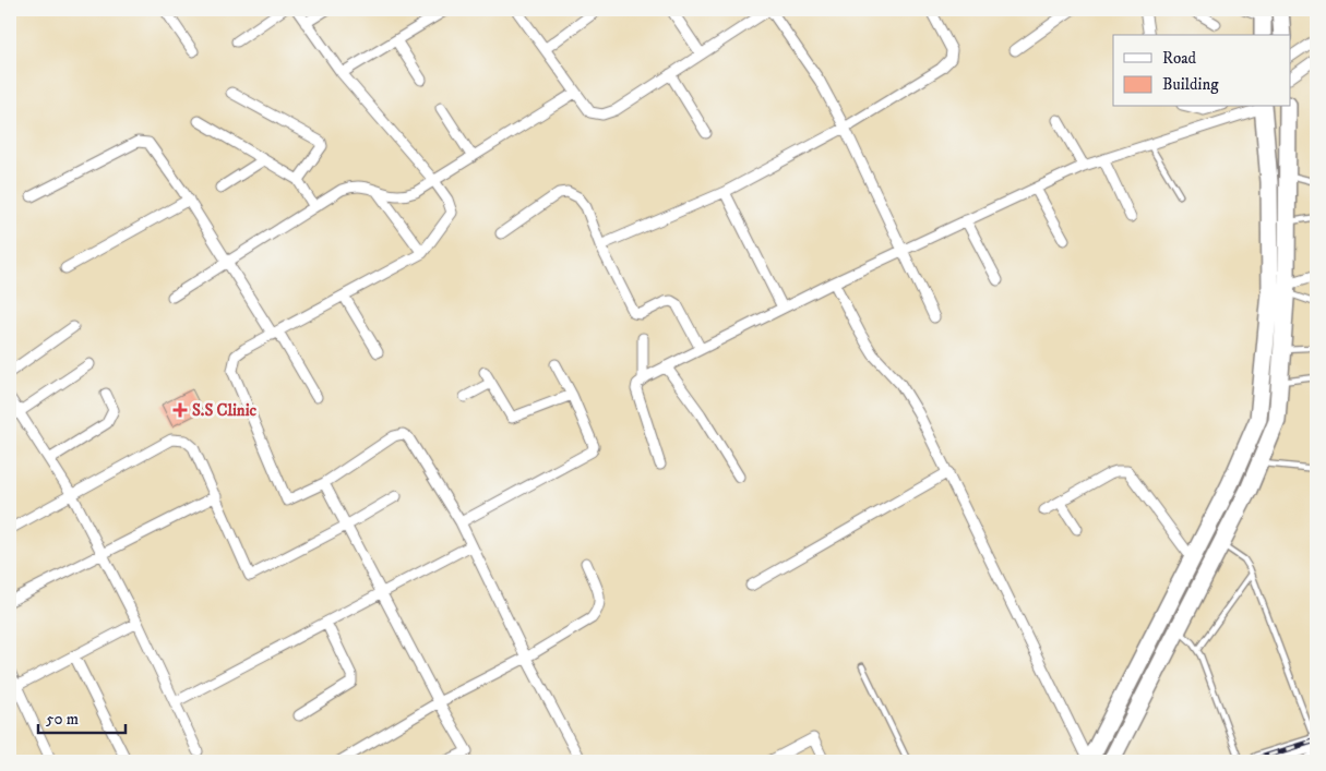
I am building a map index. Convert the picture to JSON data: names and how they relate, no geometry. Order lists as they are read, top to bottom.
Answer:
{
  "places": {
    "health": ["S.S Clinic"]
  },
  "legend": ["Road", "Building"],
  "scale_bar": "50 m"
}
